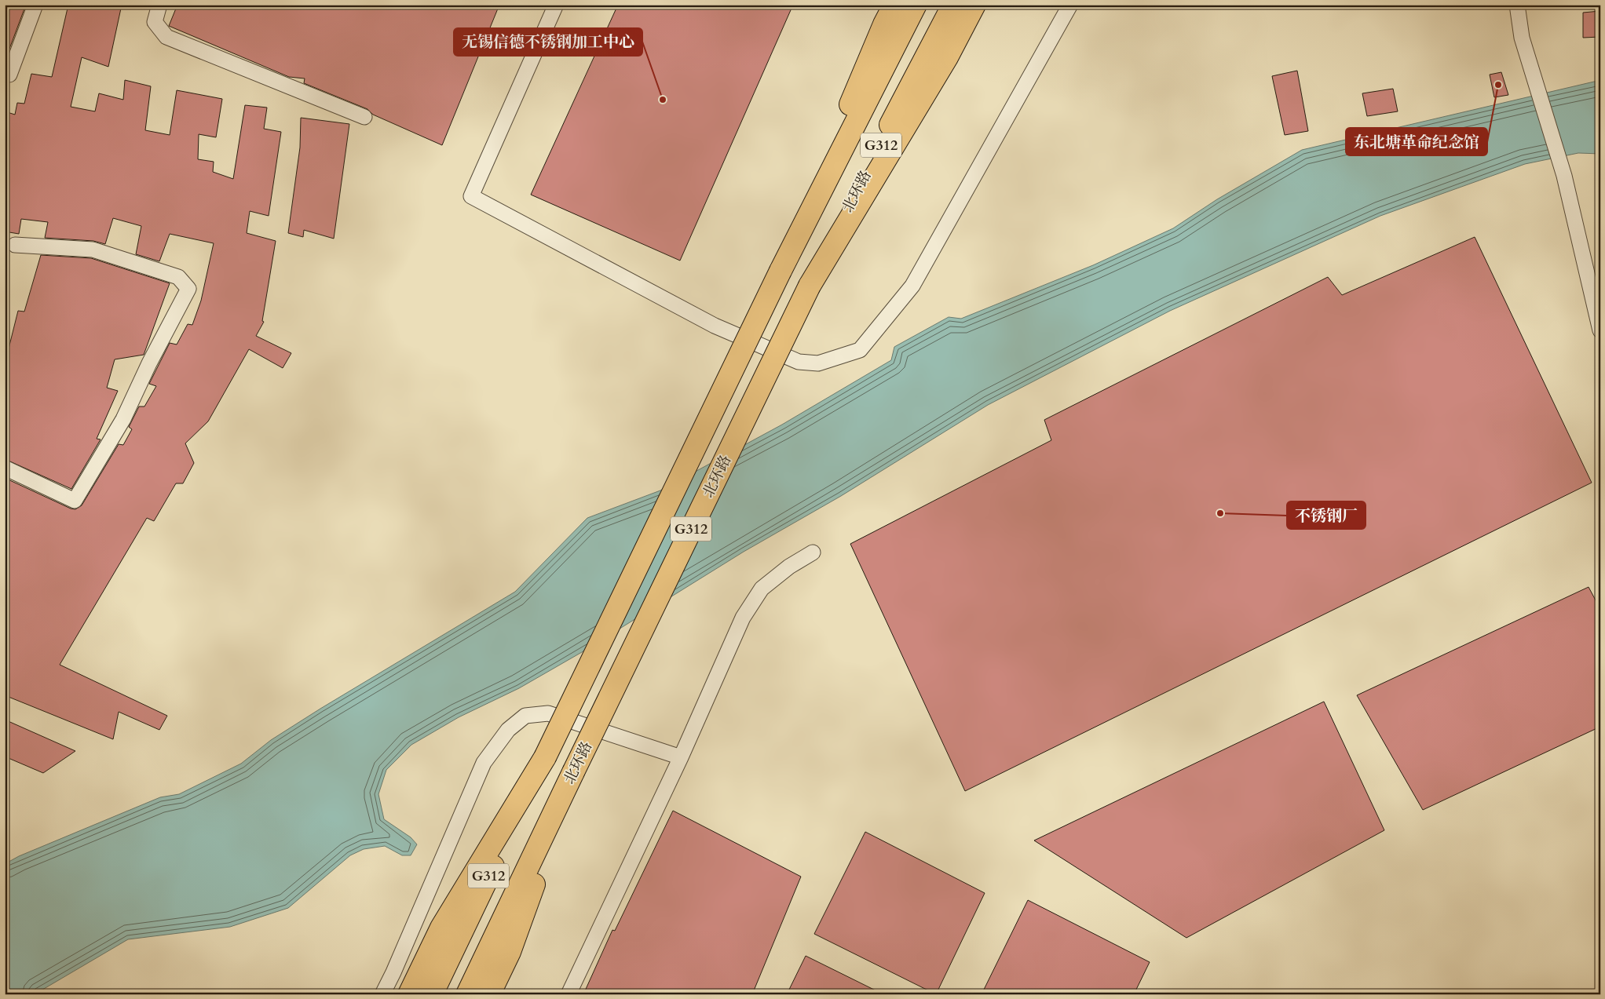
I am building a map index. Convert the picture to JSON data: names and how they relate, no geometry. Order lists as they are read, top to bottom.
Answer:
{
  "streets": {
    "highway": ["G312", "北环路"]
  },
  "places": ["东北塘革命纪念馆", "无锡信德不锈钢加工中心", "不锈钢厂"]
}
